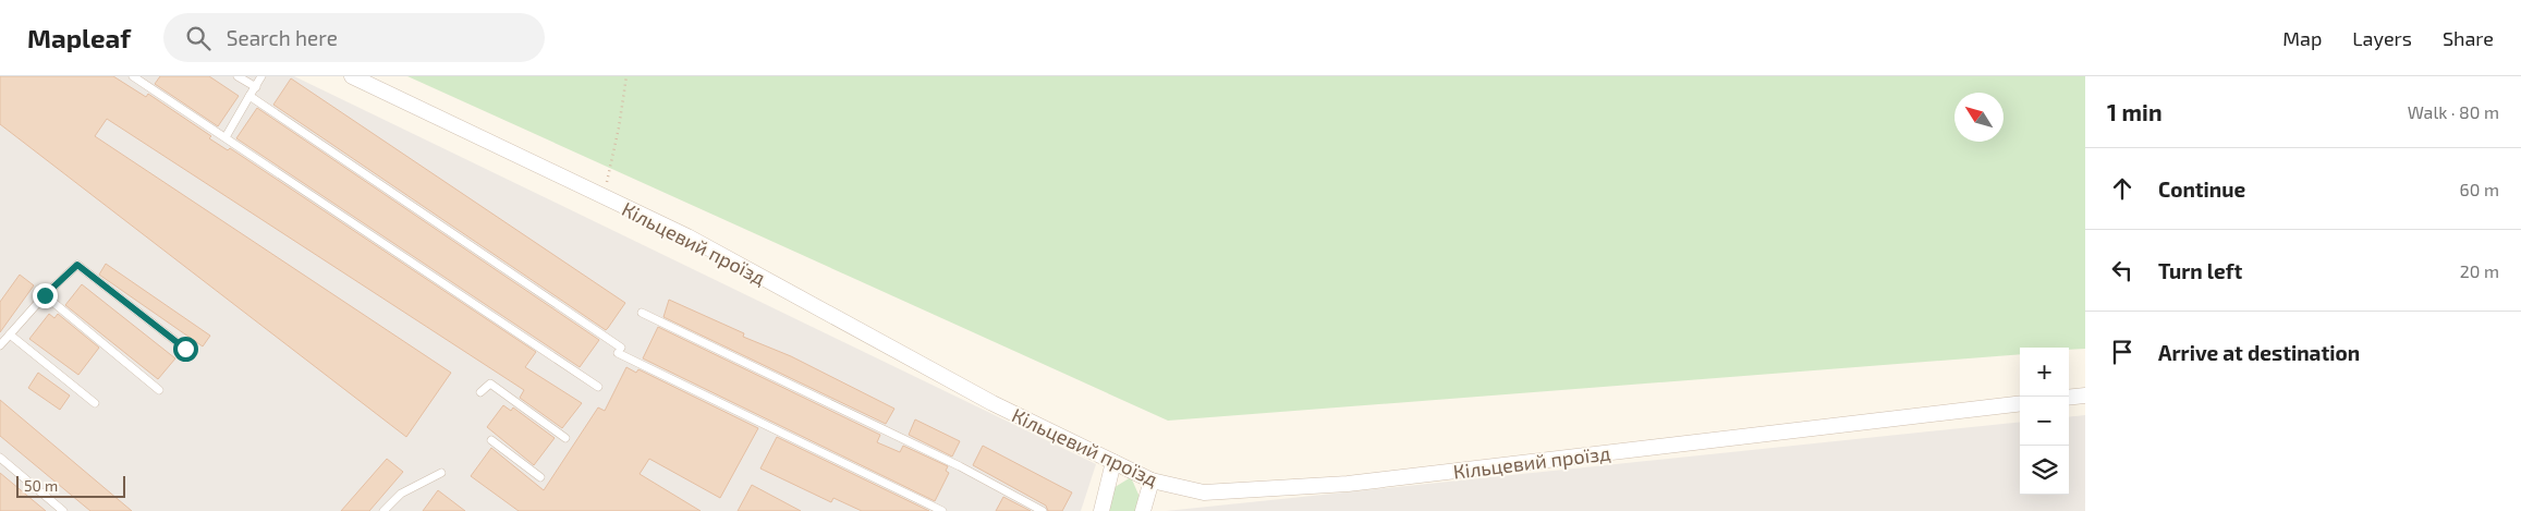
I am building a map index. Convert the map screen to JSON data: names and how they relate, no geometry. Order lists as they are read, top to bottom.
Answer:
{
  "streets": {
    "street": ["Кільцевий проїзд"]
  },
  "scale_bar": "50 m",
  "north": "top left",
  "page": {
    "header": "Mapleaf",
    "search": "Search here",
    "nav": ["Map", "Layers", "Share"],
    "heading": ["1 min", "Walk · 80 m"],
    "list": [
      ["Continue", "60 m"],
      ["Turn left", "20 m"],
      "Arrive at destination"
    ],
    "map_buttons": ["+", "−"],
    "scale": "50 m"
  }
}
